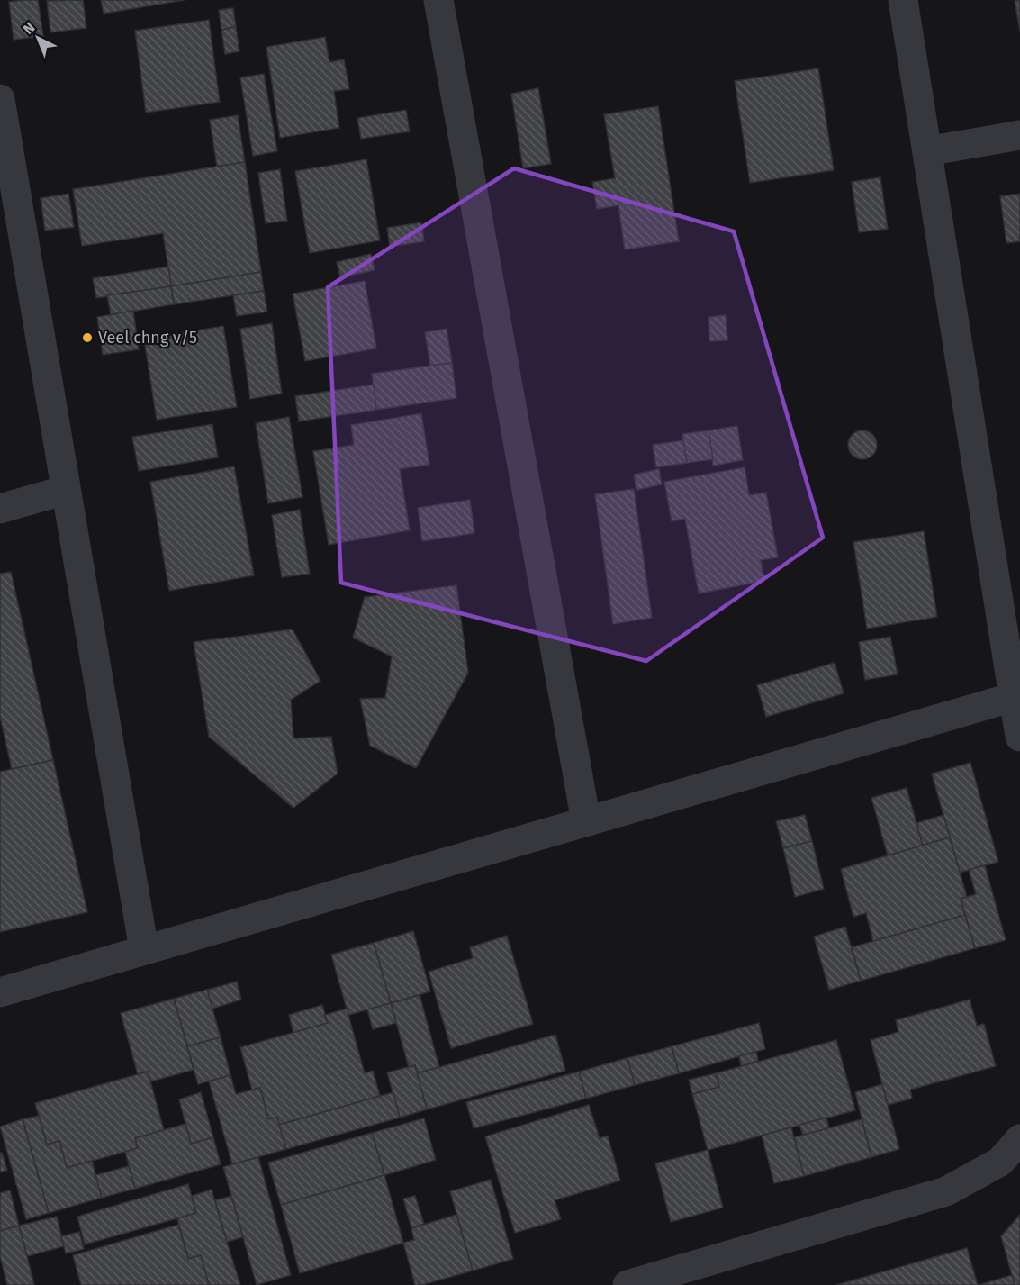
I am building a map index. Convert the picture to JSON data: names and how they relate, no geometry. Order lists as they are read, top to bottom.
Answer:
{
  "places": ["Veel chng v/5"],
  "north": "top left"
}
